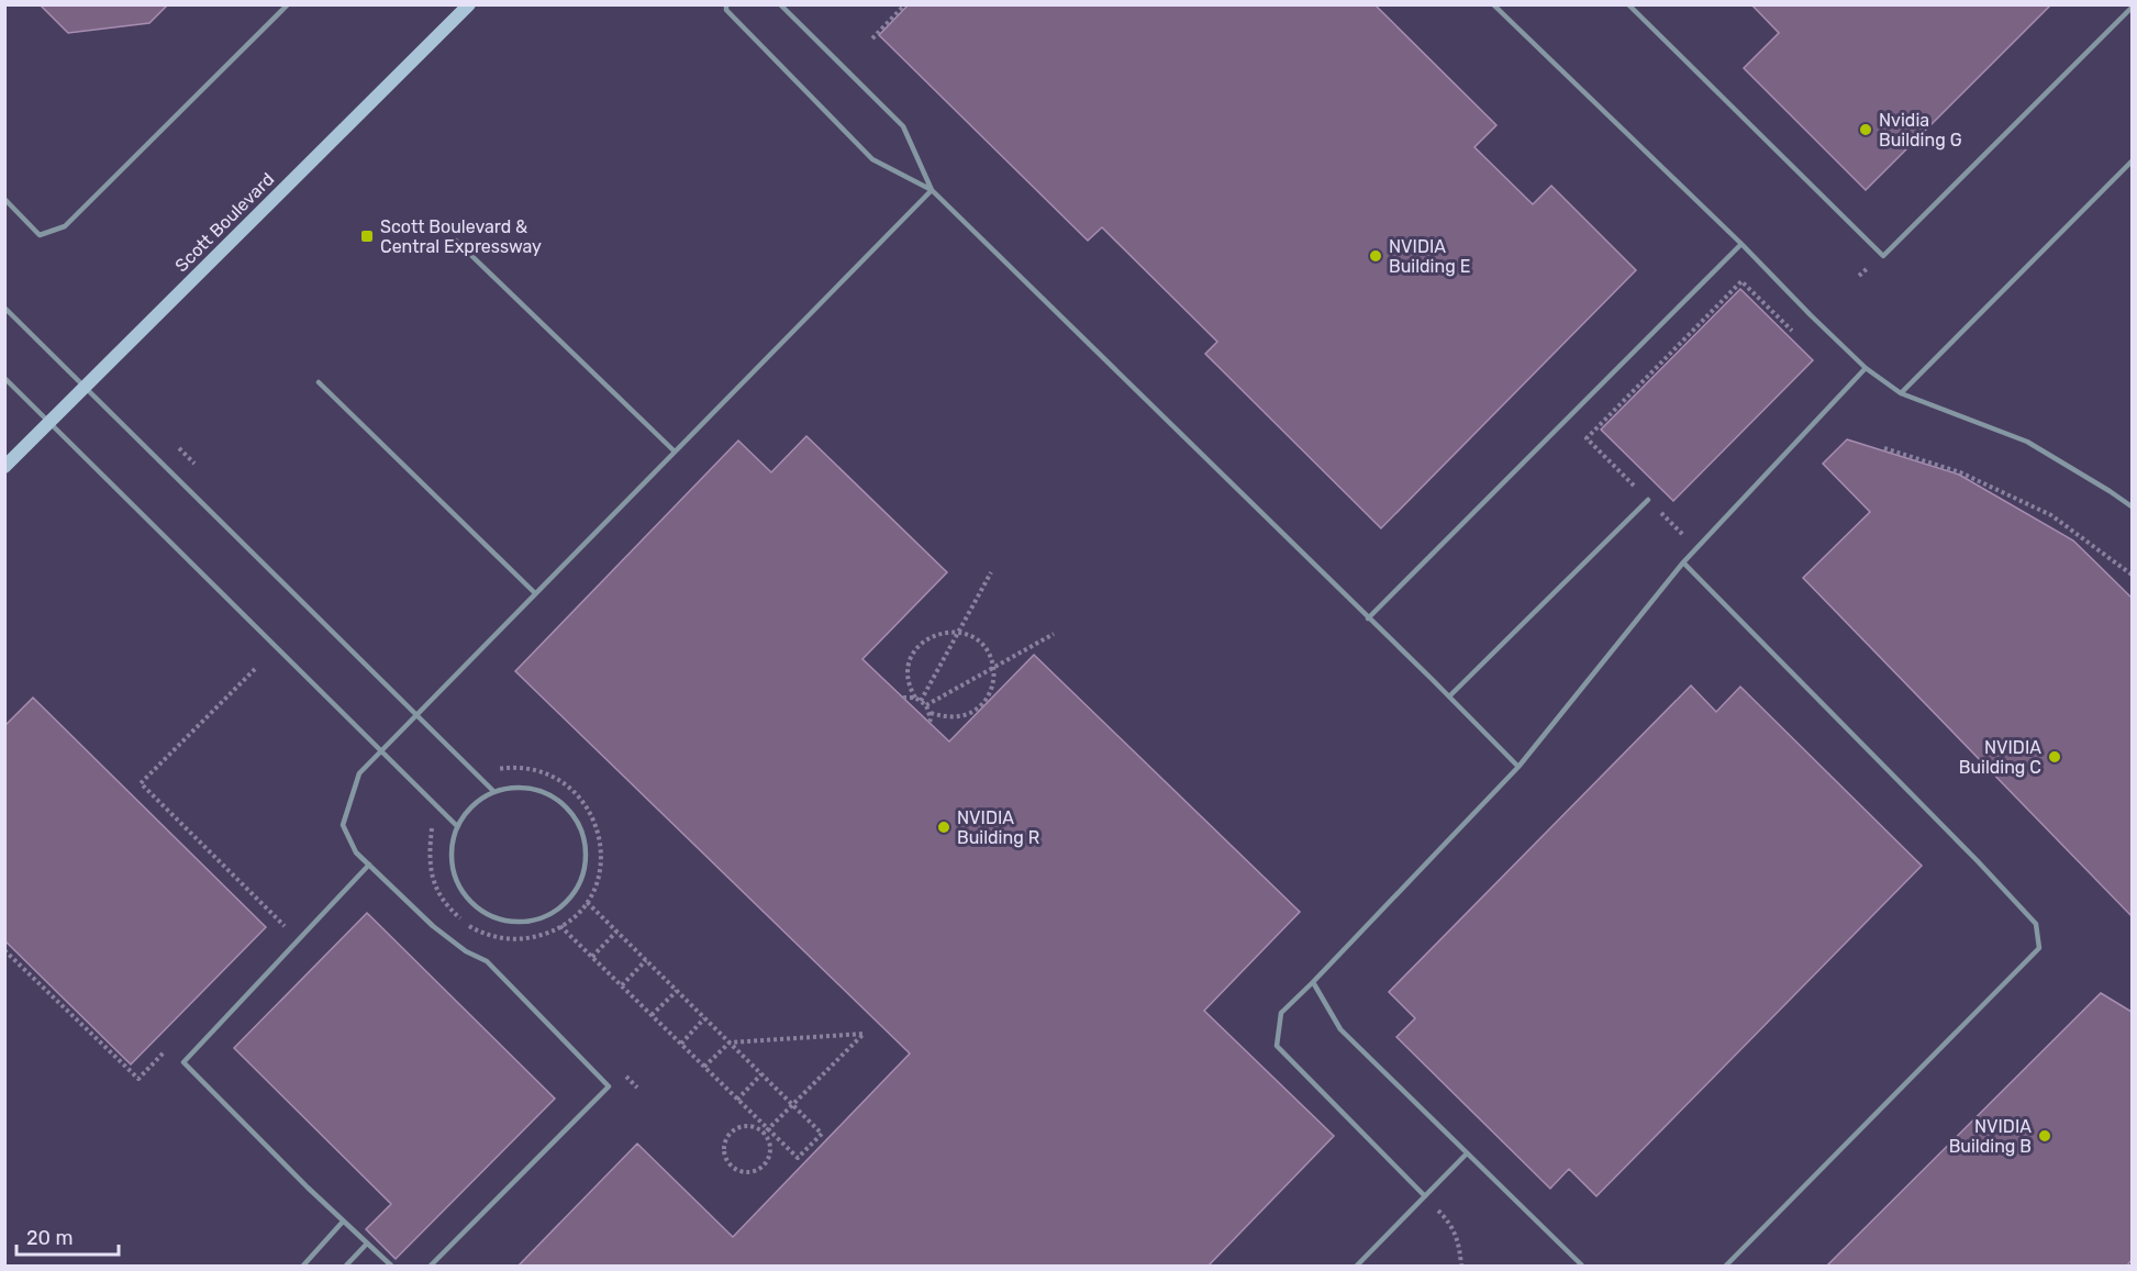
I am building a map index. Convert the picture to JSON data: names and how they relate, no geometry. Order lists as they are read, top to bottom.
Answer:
{
  "streets": {
    "main road": ["Scott Boulevard"]
  },
  "places": {
    "other": [
      "Nvidia Building G",
      "NVIDIA Building E",
      "NVIDIA Building C",
      "NVIDIA Building R",
      "NVIDIA Building B"
    ],
    "transit": ["Scott Boulevard & Central Expressway"]
  },
  "scale_bar": "20 m"
}
